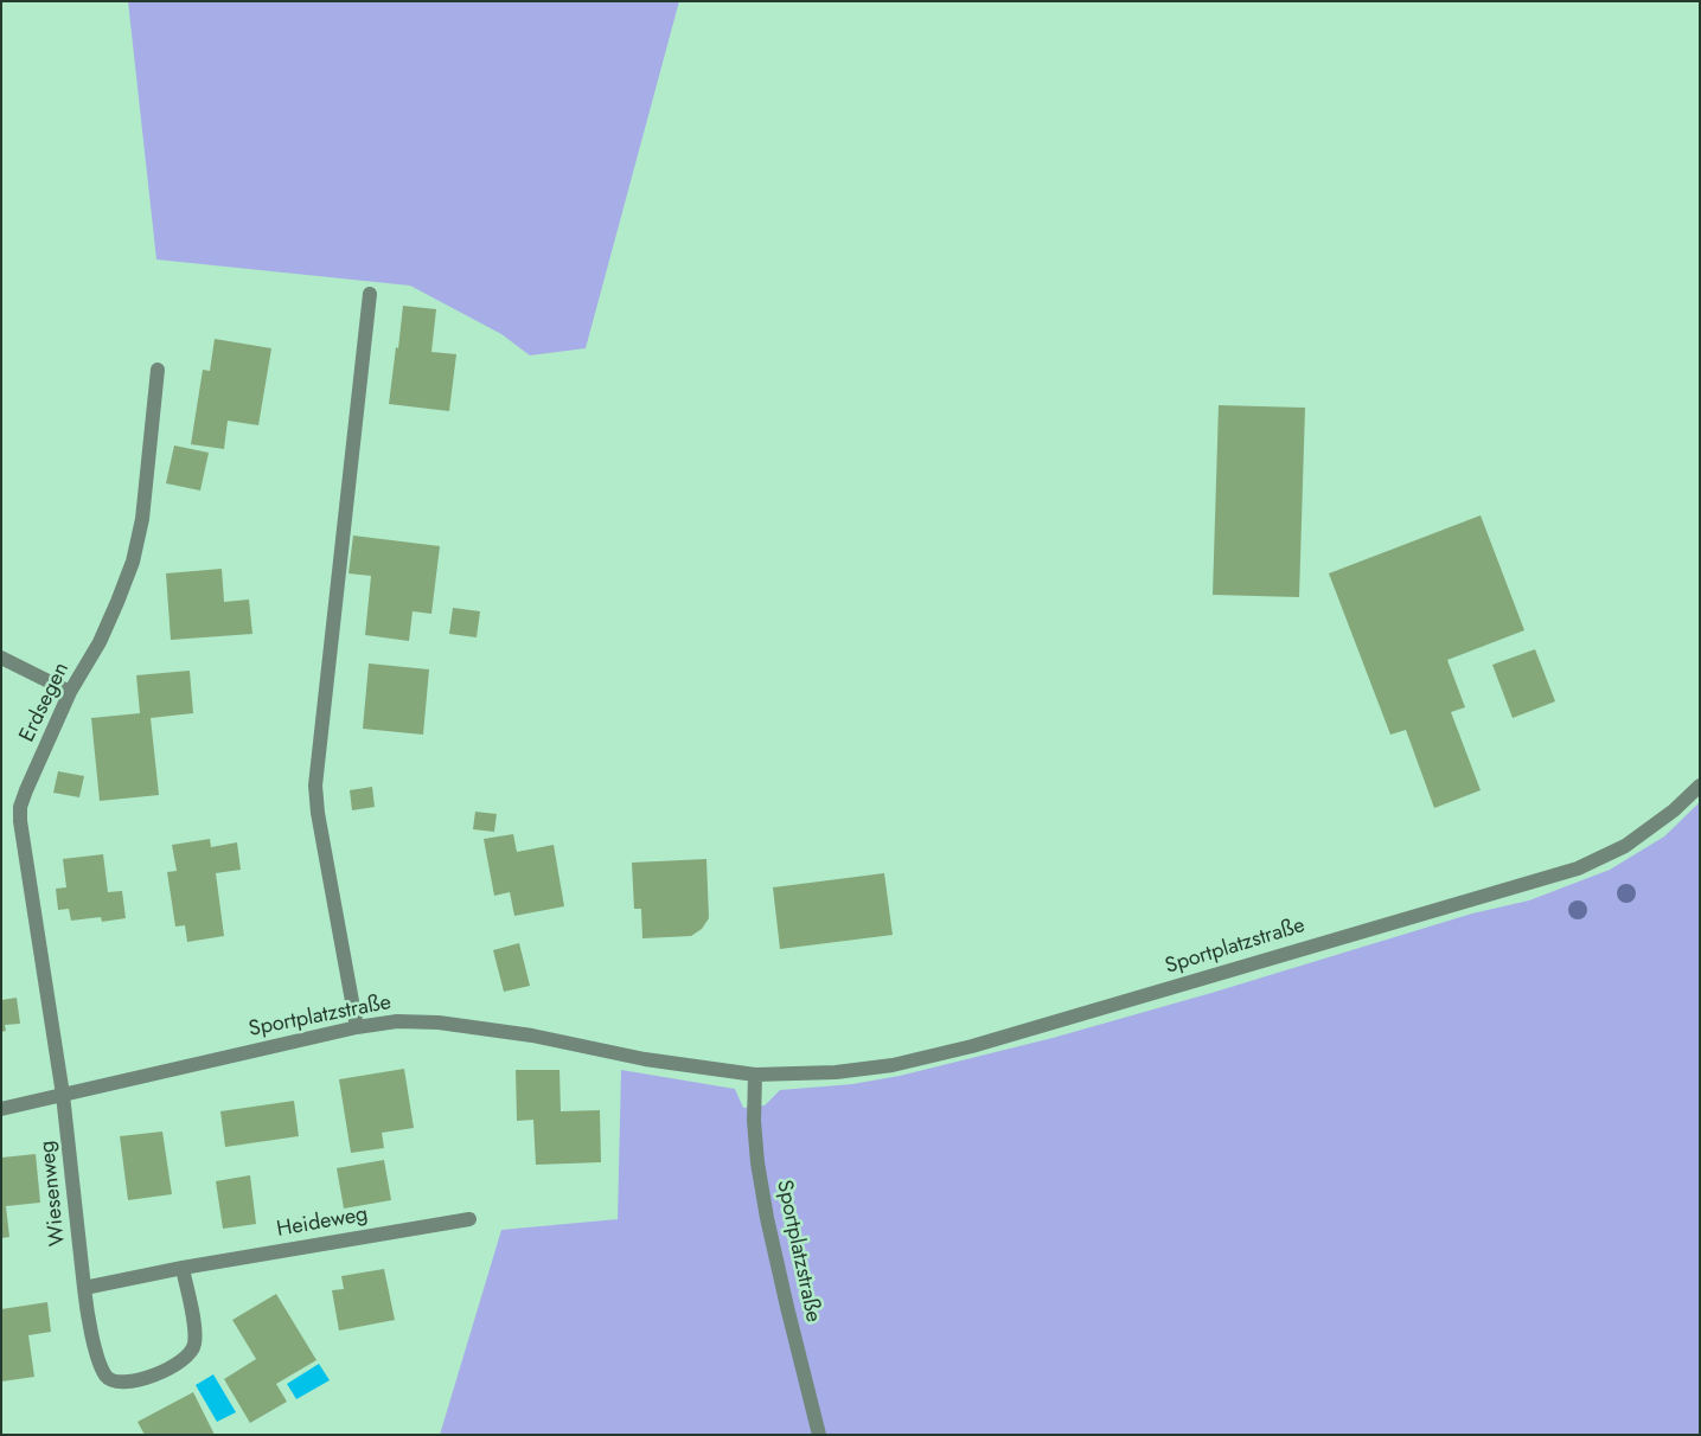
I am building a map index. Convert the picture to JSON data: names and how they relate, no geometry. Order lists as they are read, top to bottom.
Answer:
{
  "streets": {
    "street": [
      "Erdsegen",
      "Sportplatzstraße",
      "Wiesenweg",
      "Heideweg"
    ]
  },
  "crossings": [
    ["Erdsegen", "Sportplatzstraße"],
    ["Erdsegen", "Wiesenweg"],
    ["Sportplatzstraße", "Wiesenweg"],
    ["Wiesenweg", "Heideweg"]
  ]
}
